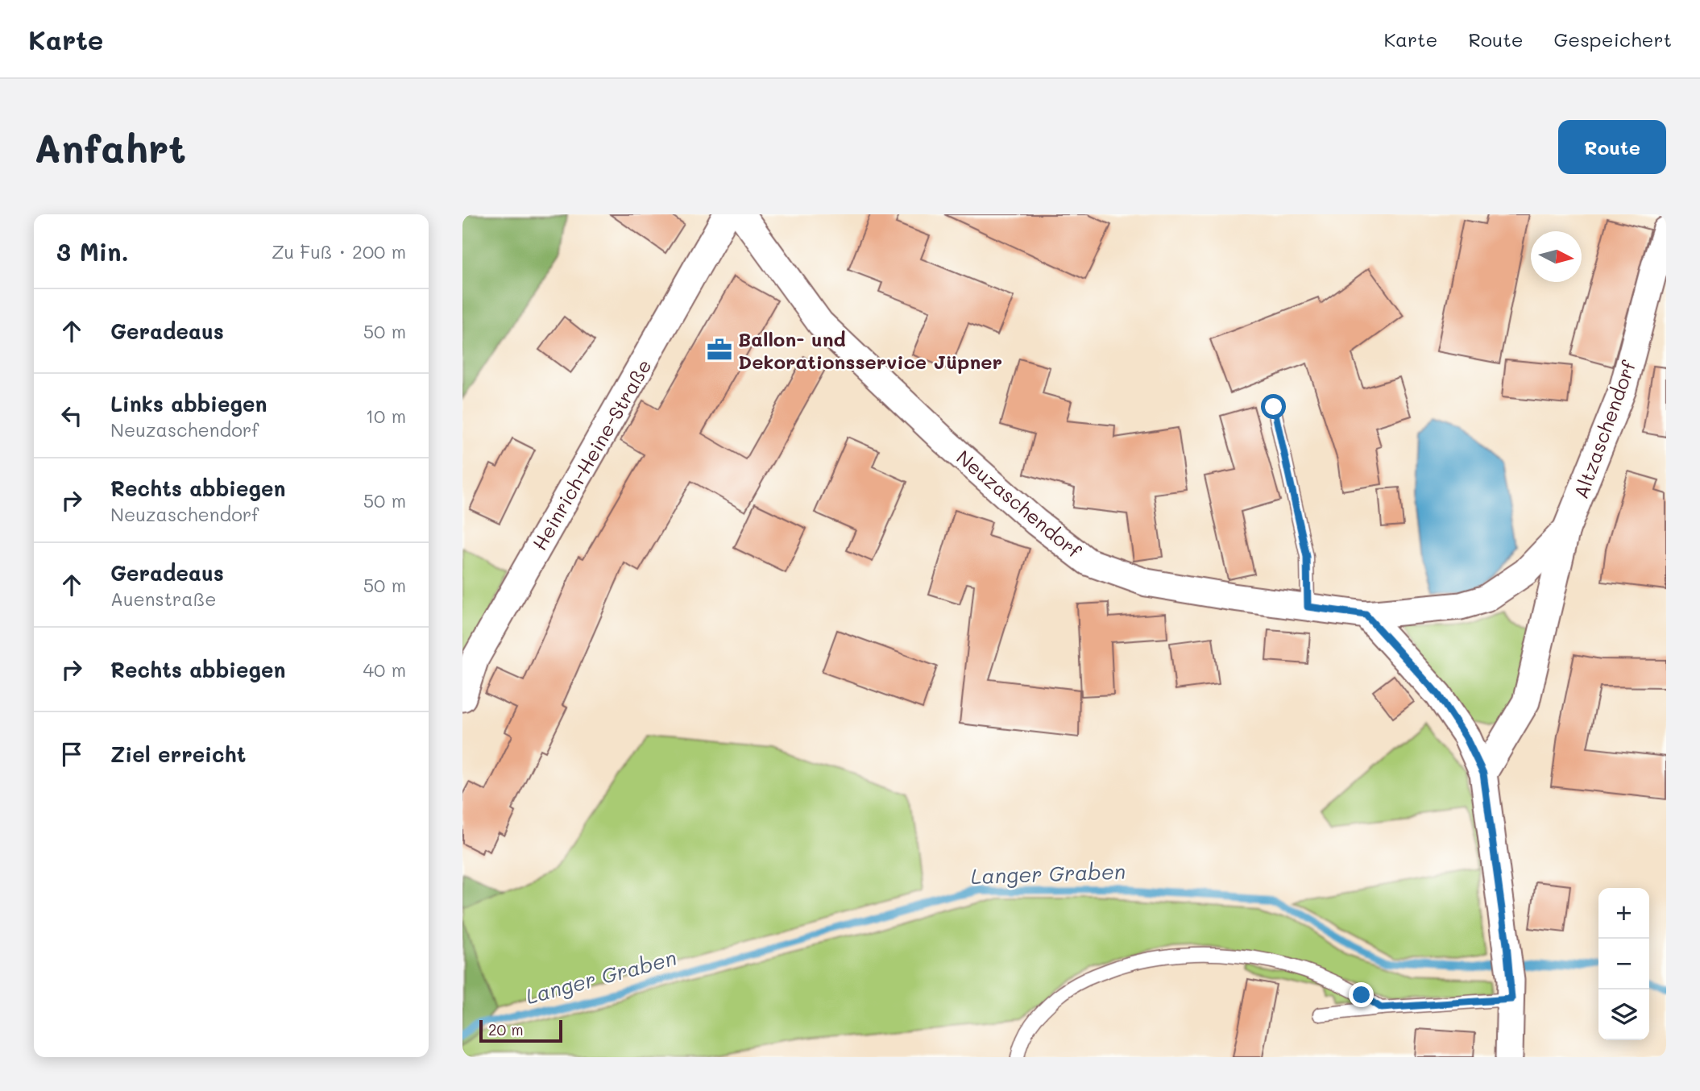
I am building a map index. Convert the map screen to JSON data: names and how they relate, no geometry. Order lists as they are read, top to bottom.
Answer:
{
  "streets": {
    "street": ["Altzaschendorf", "Heinrich-Heine-Straße", "Neuzaschendorf"]
  },
  "crossings": [
    ["Altzaschendorf", "Neuzaschendorf"]
  ],
  "water": ["Langer Graben"],
  "places": {
    "office": ["Ballon- und Dekorationsservice Jüpner"]
  },
  "scale_bar": "20 m",
  "north": "right",
  "page": {
    "header": "Karte",
    "nav": ["Karte", "Route", "Gespeichert"],
    "buttons": "Route",
    "title": "Anfahrt",
    "heading": ["3 Min.", "Zu Fuß · 200 m"],
    "list": [
      ["Geradeaus", "50 m"],
      ["Links abbiegen", "Neuzaschendorf", "10 m"],
      ["Rechts abbiegen", "Neuzaschendorf", "50 m"],
      ["Geradeaus", "Auenstraße", "50 m"],
      ["Rechts abbiegen", "40 m"],
      "Ziel erreicht"
    ],
    "map_buttons": ["+", "−"],
    "scale": "20 m"
  }
}
